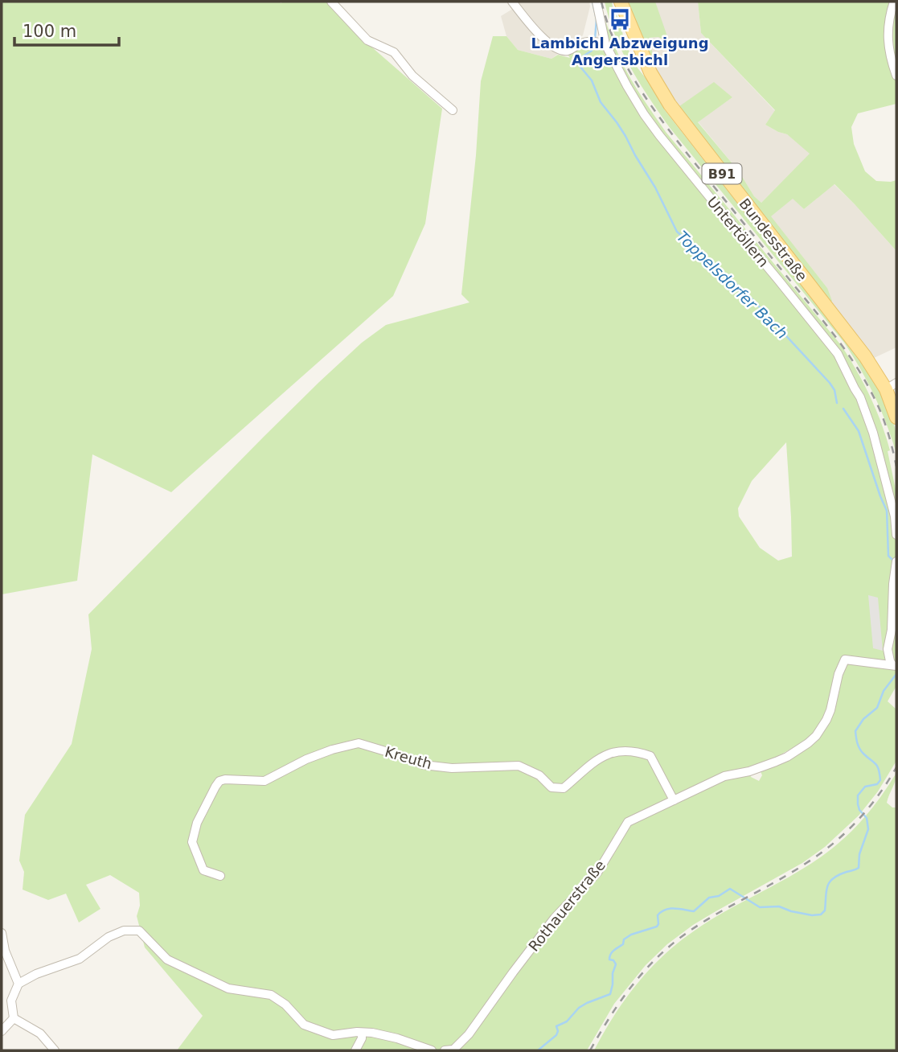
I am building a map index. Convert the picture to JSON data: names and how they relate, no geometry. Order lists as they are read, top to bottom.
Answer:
{
  "streets": {
    "main road": ["B91", "Bundesstraße"],
    "street": ["Untertöllern", "Kreuth", "Rothauerstraße"]
  },
  "crossings": [
    ["Kreuth", "Rothauerstraße"]
  ],
  "water": ["Toppelsdorfer Bach"],
  "places": {
    "bus stop": ["Lambichl Abzweigung Angersbichl"]
  },
  "scale_bar": "100 m"
}
